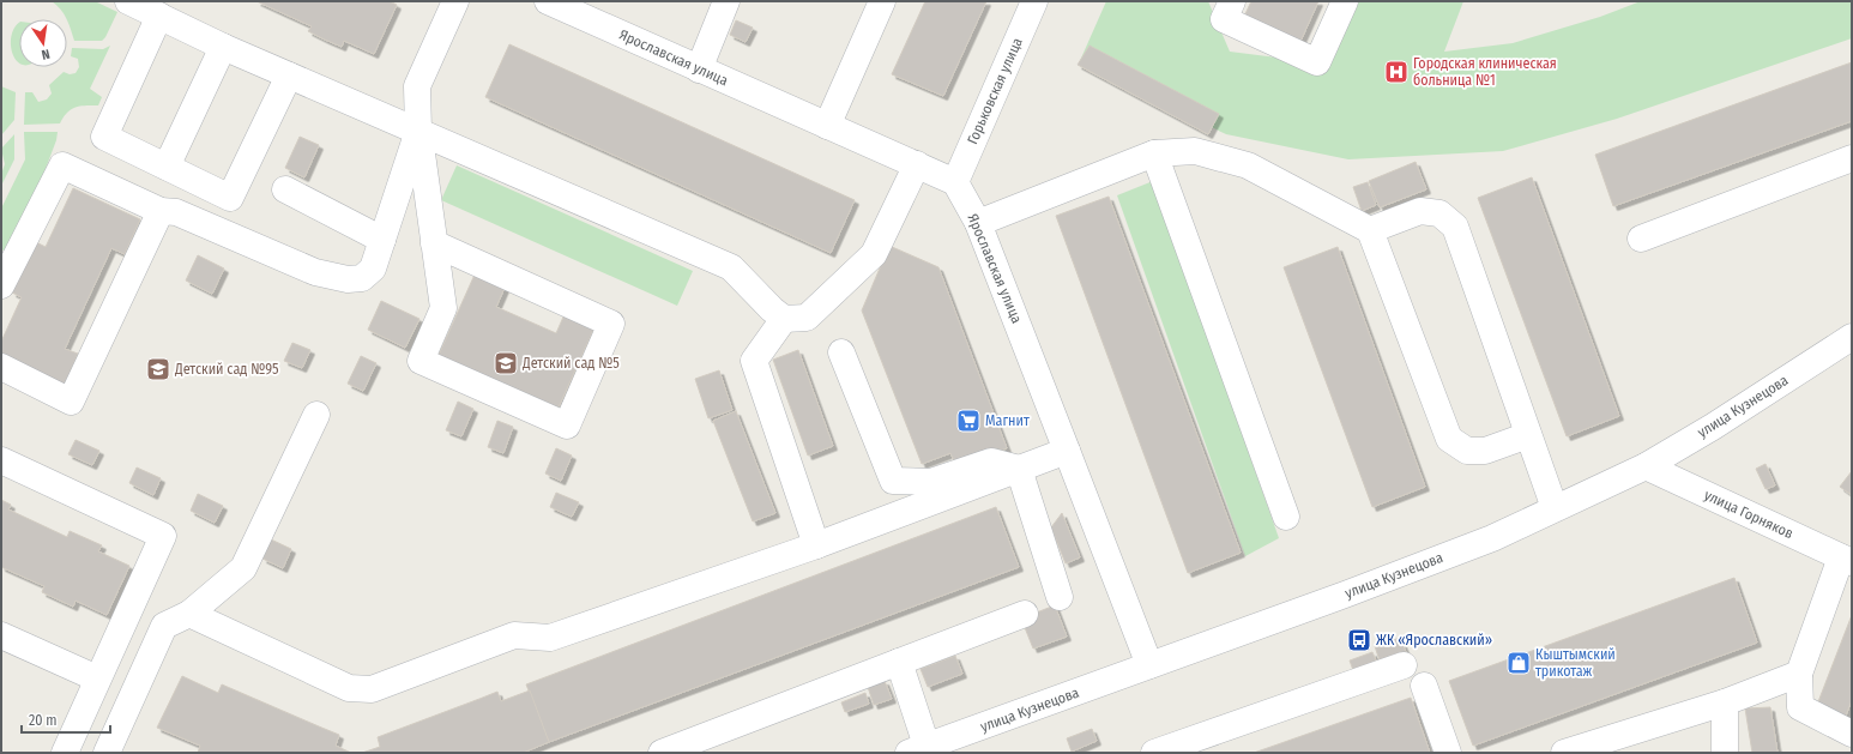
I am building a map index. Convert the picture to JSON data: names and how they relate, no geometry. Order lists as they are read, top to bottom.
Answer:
{
  "streets": {
    "street": [
      "Ярославская улица",
      "Горьковская улица",
      "улица Кузнецова",
      "улица Горняков"
    ]
  },
  "crossings": [
    ["Ярославская улица", "Горьковская улица"],
    ["Ярославская улица", "улица Кузнецова"],
    ["улица Кузнецова", "улица Горняков"]
  ],
  "places": {
    "hospital": ["Городская клиническая больница №1"],
    "school or university": ["Детский сад №5", "Детский сад №95"],
    "supermarket": ["Магнит"],
    "bus stop": ["ЖК «Ярославский»"],
    "shop": ["Кыштымский трикотаж"]
  },
  "scale_bar": "20 m",
  "north": "bottom"
}
